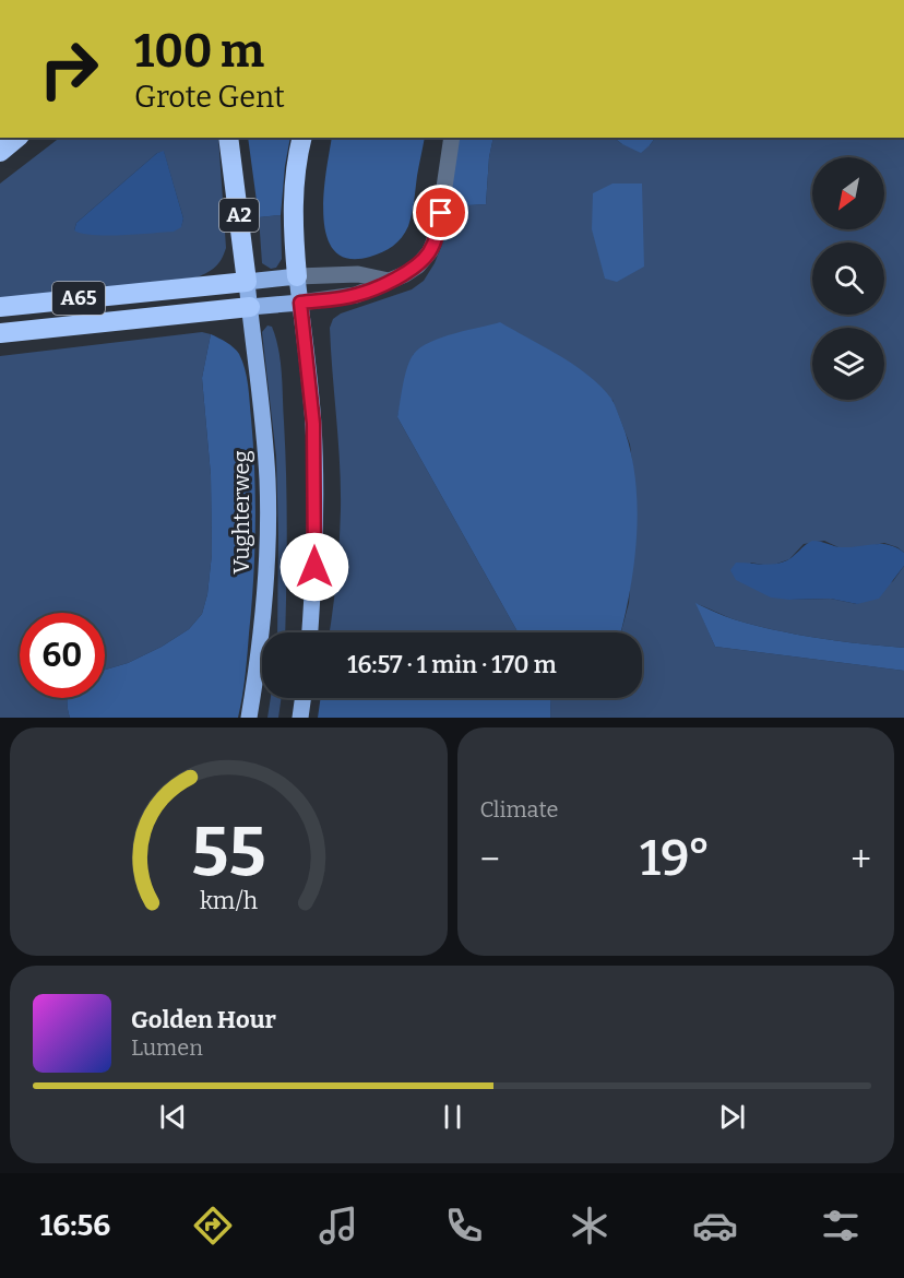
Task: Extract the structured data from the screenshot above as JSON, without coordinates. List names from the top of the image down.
{
  "streets": {
    "highway": ["A2", "A65"],
    "main road": ["Vughterweg"]
  },
  "crossings": [
    ["A2", "A65"],
    ["A2", "Vughterweg"],
    ["A65", "Vughterweg"]
  ],
  "north": "bottom left",
  "page": {
    "turn": ["100 m", "Grote Gent"],
    "limit": "60",
    "trip": "16:57 · 1 min · 170 m",
    "tile": "Climate",
    "heat": ["−", "19°", "+"],
    "song": ["Golden Hour", "Lumen"],
    "tabs": "16:56",
    "gauge": ["55", "km/h"]
  }
}
